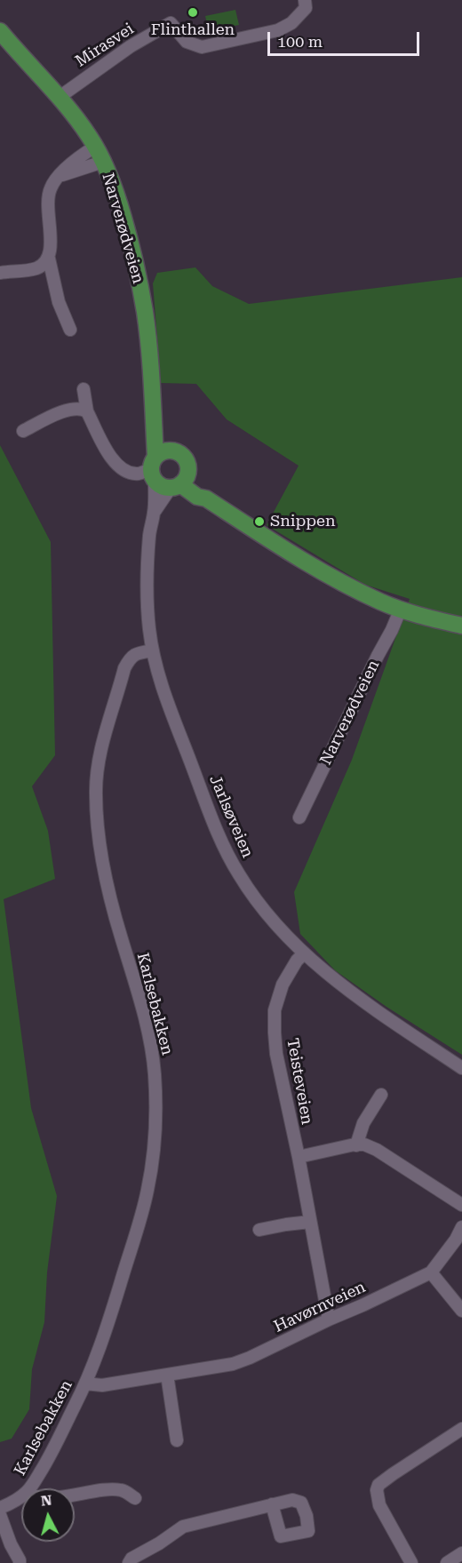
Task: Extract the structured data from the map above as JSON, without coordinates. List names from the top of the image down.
{
  "streets": {
    "main road": ["Narverødveien"],
    "street": [
      "Mirasvei",
      "Jarlsøveien",
      "Karlsebakken",
      "Teisteveien",
      "Havørnveien"
    ]
  },
  "crossings": [
    ["Mirasvei", "Narverødveien"],
    ["Narverødveien", "Jarlsøveien"],
    ["Jarlsøveien", "Karlsebakken"],
    ["Jarlsøveien", "Teisteveien"],
    ["Karlsebakken", "Havørnveien"],
    ["Teisteveien", "Havørnveien"]
  ],
  "places": ["Flinthallen", "Snippen"],
  "scale_bar": "100 m",
  "north": "top"
}
